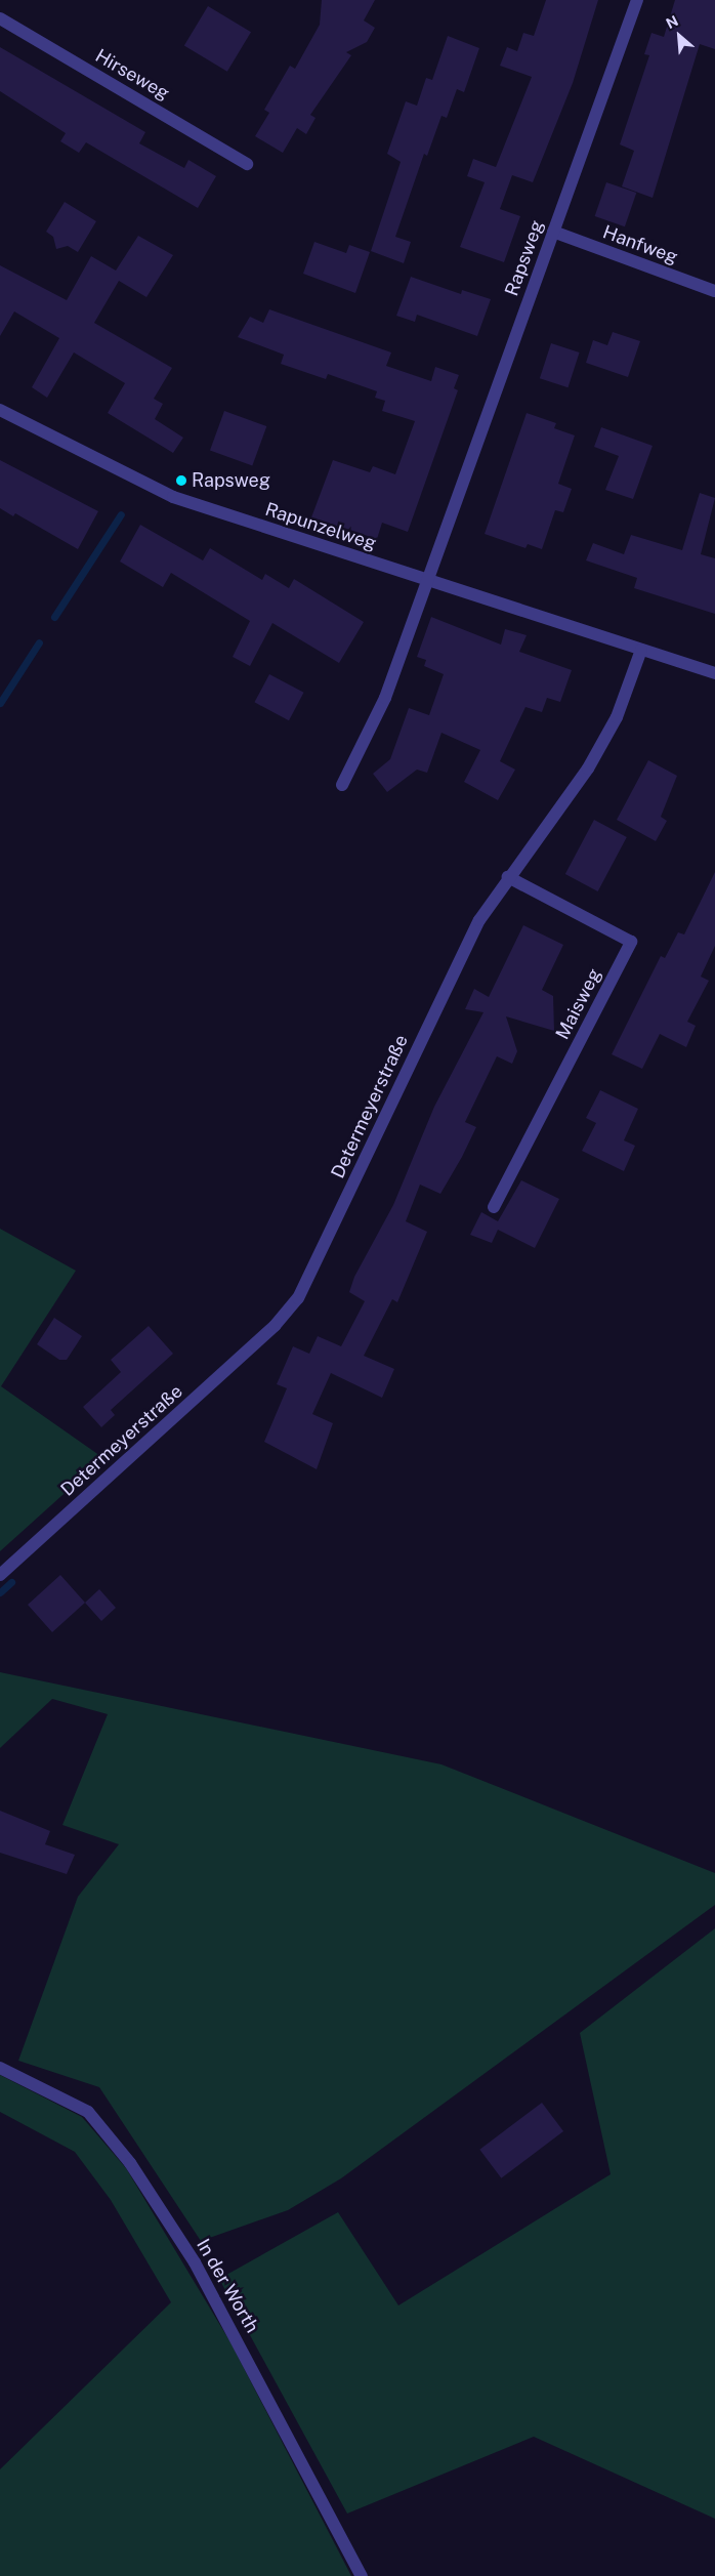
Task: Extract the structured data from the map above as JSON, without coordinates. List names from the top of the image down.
{
  "streets": {
    "street": [
      "Hirseweg",
      "Hanfweg",
      "Rapsweg",
      "Rapunzelweg",
      "Maisweg",
      "Determeyerstraße",
      "In der Worth"
    ]
  },
  "crossings": [
    ["Hanfweg", "Rapsweg"],
    ["Rapsweg", "Rapunzelweg"],
    ["Rapunzelweg", "Determeyerstraße"],
    ["Maisweg", "Determeyerstraße"]
  ],
  "places": ["Rapsweg"],
  "north": "top left"
}
